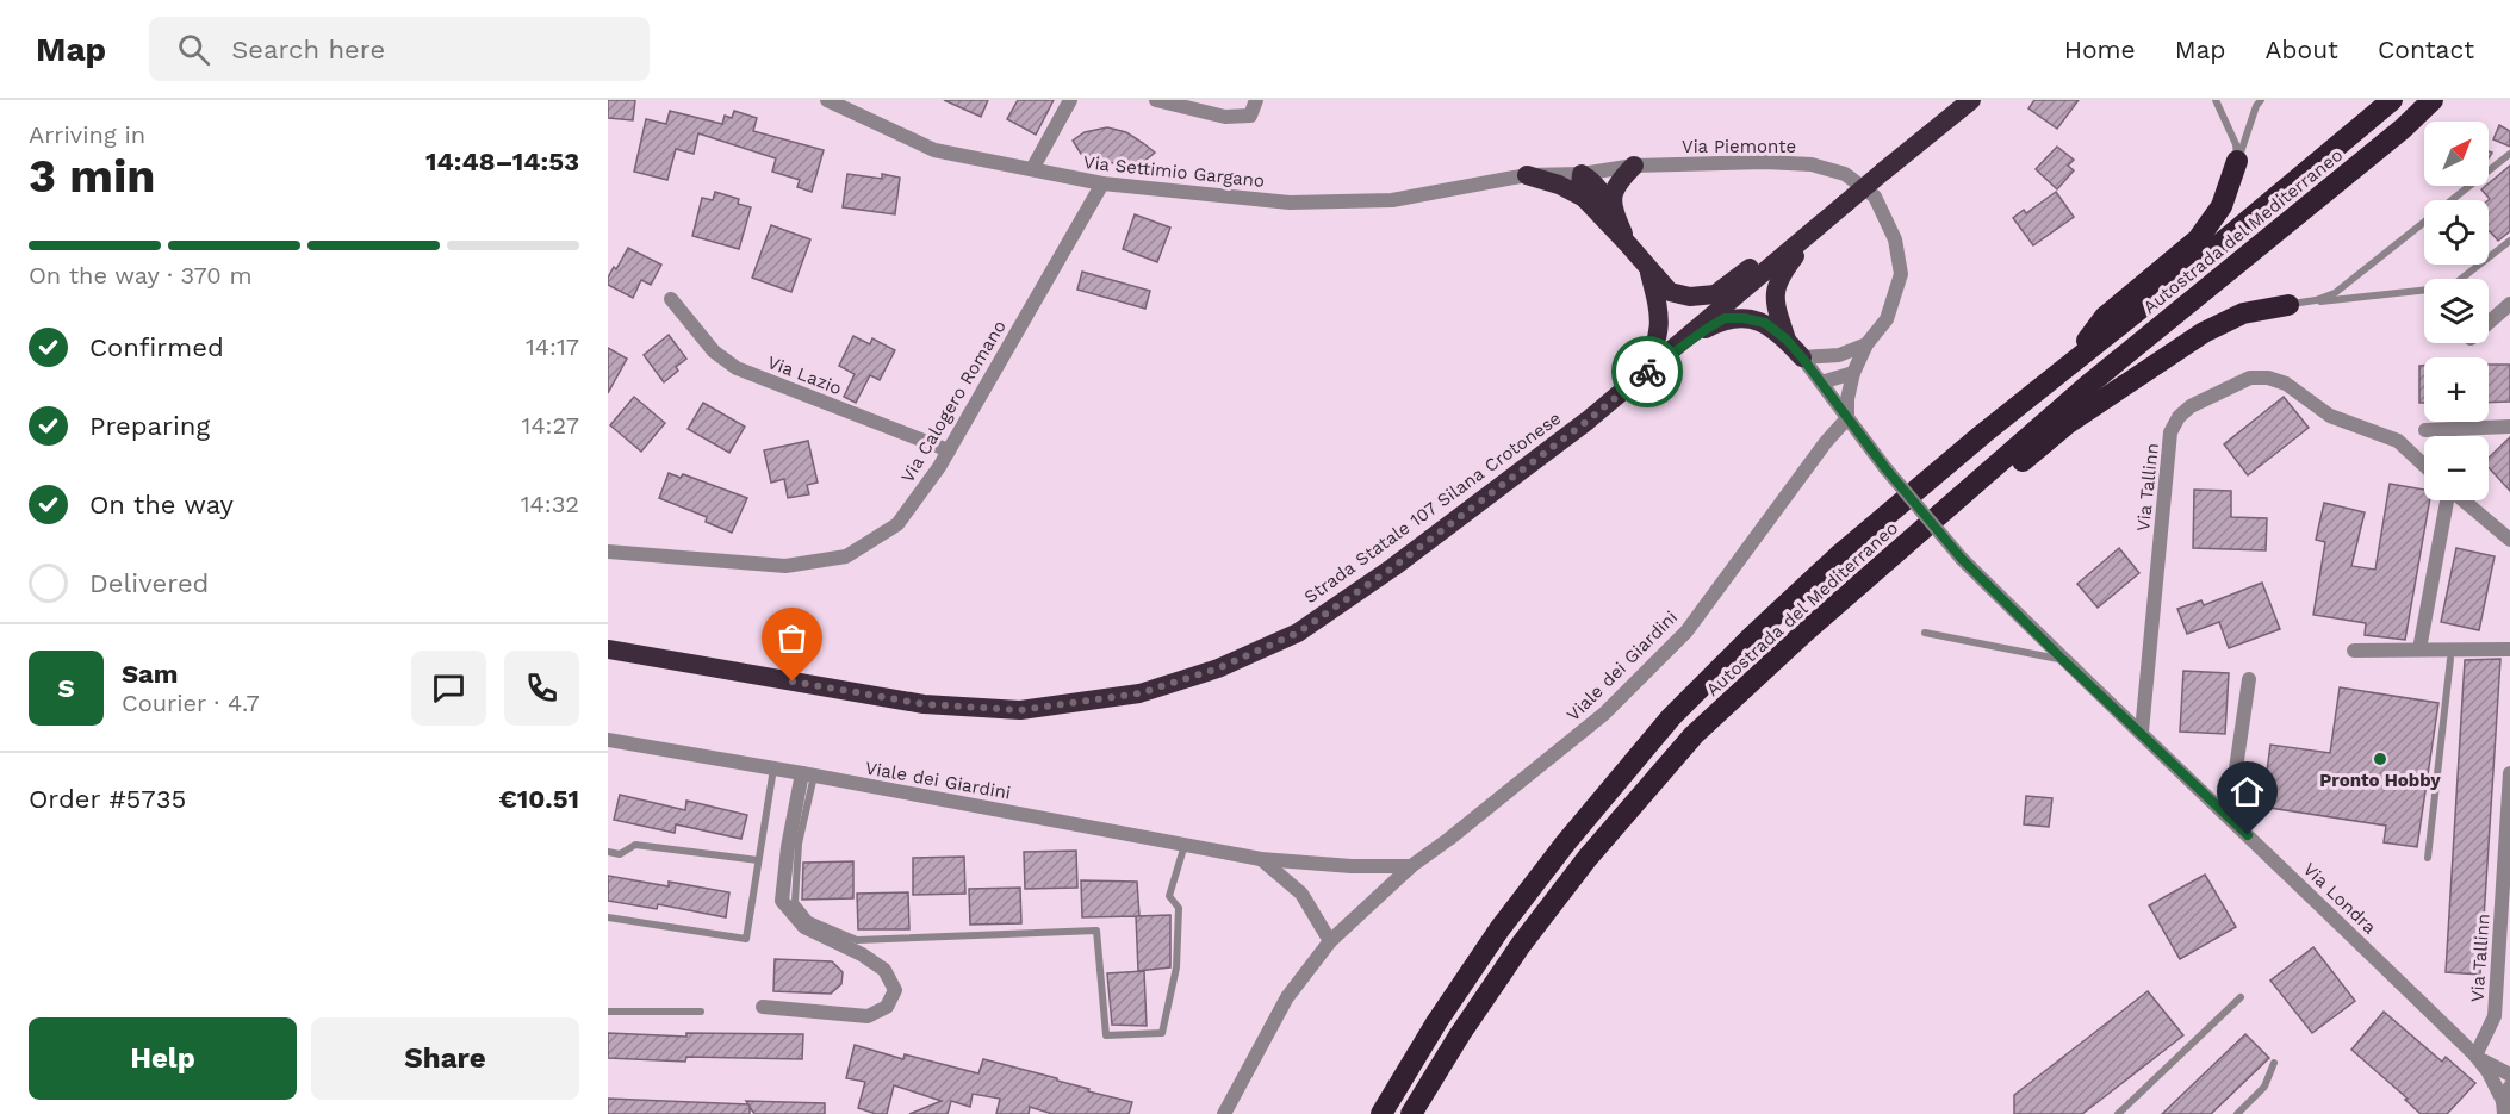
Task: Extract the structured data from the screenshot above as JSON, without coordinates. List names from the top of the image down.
{
  "streets": {
    "highway": ["Autostrada del Mediterraneo", "Strada Statale 107 Silana Crotonese"],
    "street": [
      "Via Piemonte",
      "Via Settimio Gargano",
      "Via Lazio",
      "Via Calogero Romano",
      "Via Tallinn",
      "Viale dei Giardini",
      "Via Londra"
    ]
  },
  "crossings": [
    ["Via Piemonte", "Via Settimio Gargano"],
    ["Via Piemonte", "Viale dei Giardini"],
    ["Via Piemonte", "Via Londra"],
    ["Via Settimio Gargano", "Via Calogero Romano"],
    ["Via Lazio", "Via Calogero Romano"],
    ["Via Tallinn", "Via Londra"],
    ["Viale dei Giardini", "Via Londra"]
  ],
  "places": ["Pronto Hobby"],
  "north": "top right",
  "page": {
    "header": "Map",
    "search": "Search here",
    "nav": [
      "Home",
      "Map",
      "About",
      "Contact"
    ],
    "heading": ["3 min", "Arriving in", "14:48–14:53"],
    "panel": [
      "Sam",
      "Courier · 4.7",
      "Order #5735",
      "€10.51"
    ],
    "map_buttons": ["+", "−"],
    "bar": "On the way · 370 m",
    "list": [
      ["Confirmed", "14:17"],
      ["Preparing", "14:27"],
      ["On the way", "14:32"],
      "Delivered"
    ],
    "round": "S",
    "buttons": ["Help", "Share"]
  }
}
